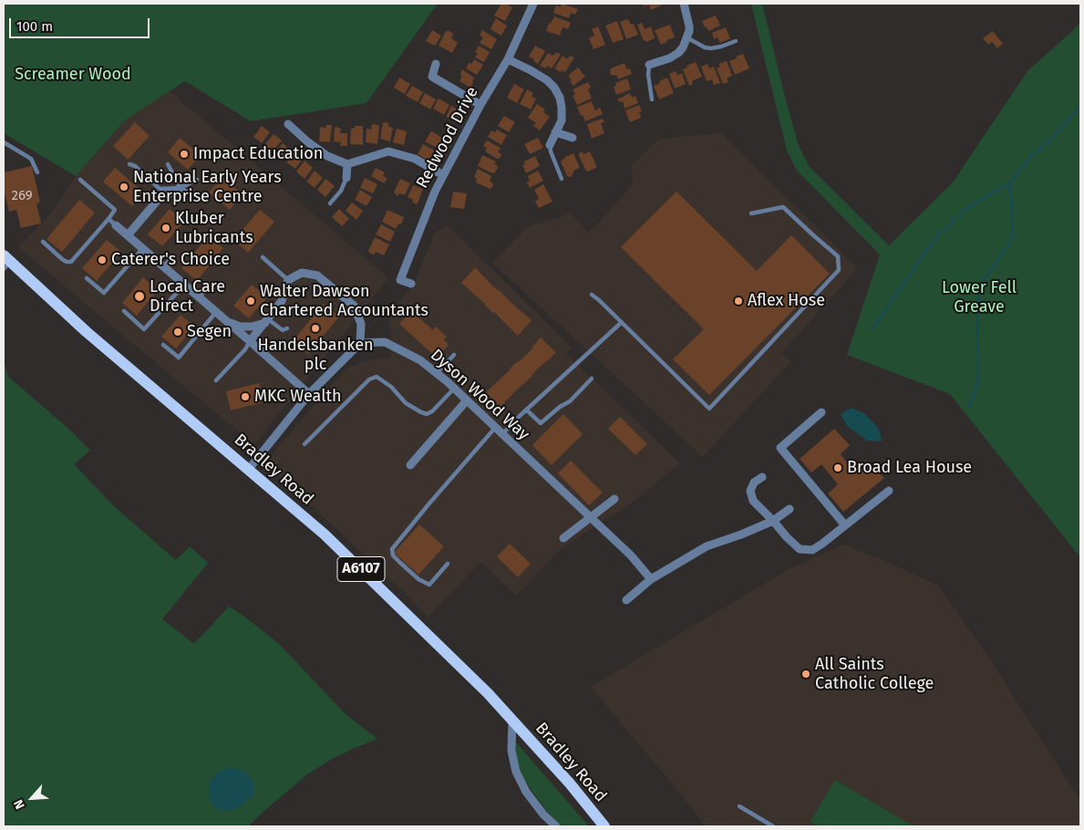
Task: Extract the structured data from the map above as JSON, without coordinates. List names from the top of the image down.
{
  "streets": {
    "main road": ["Bradley Road", "A6107"],
    "street": ["Redwood Drive", "Dyson Wood Way"]
  },
  "parks": ["Screamer Wood", "Lower Fell Greave"],
  "places": [
    "Impact Education",
    "National Early Years Enterprise Centre",
    "Kluber Lubricants",
    "Caterer's Choice",
    "Local Care Direct",
    "Walter Dawson Chartered Accountants",
    "Aflex Hose",
    "Handelsbanken plc",
    "Segen",
    "MKC Wealth",
    "Broad Lea House",
    "All Saints Catholic College"
  ],
  "house_numbers": ["269"],
  "scale_bar": "100 m",
  "north": "bottom left"
}
